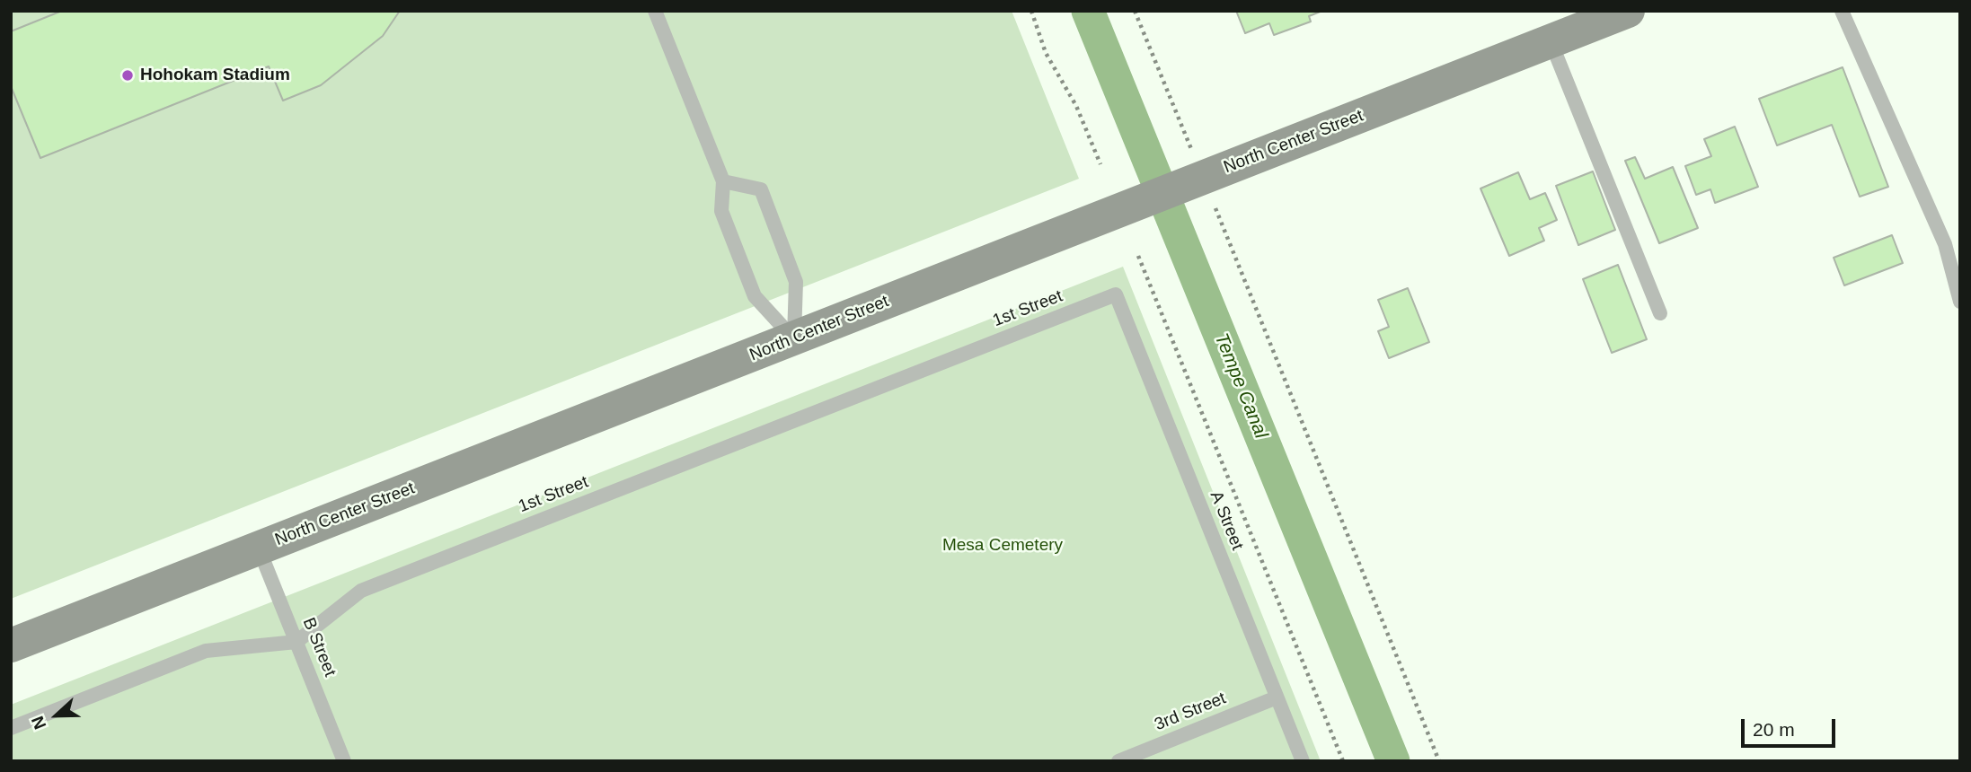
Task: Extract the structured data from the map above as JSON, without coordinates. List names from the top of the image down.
{
  "streets": {
    "street": ["North Center Street"],
    "lane": [
      "1st Street",
      "A Street",
      "B Street",
      "3rd Street"
    ]
  },
  "crossings": [
    ["North Center Street", "B Street"],
    ["1st Street", "A Street"],
    ["1st Street", "B Street"],
    ["A Street", "3rd Street"]
  ],
  "water": ["Tempe Canal"],
  "parks": ["Mesa Cemetery"],
  "places": ["Hohokam Stadium"],
  "scale_bar": "20 m",
  "north": "left"
}
